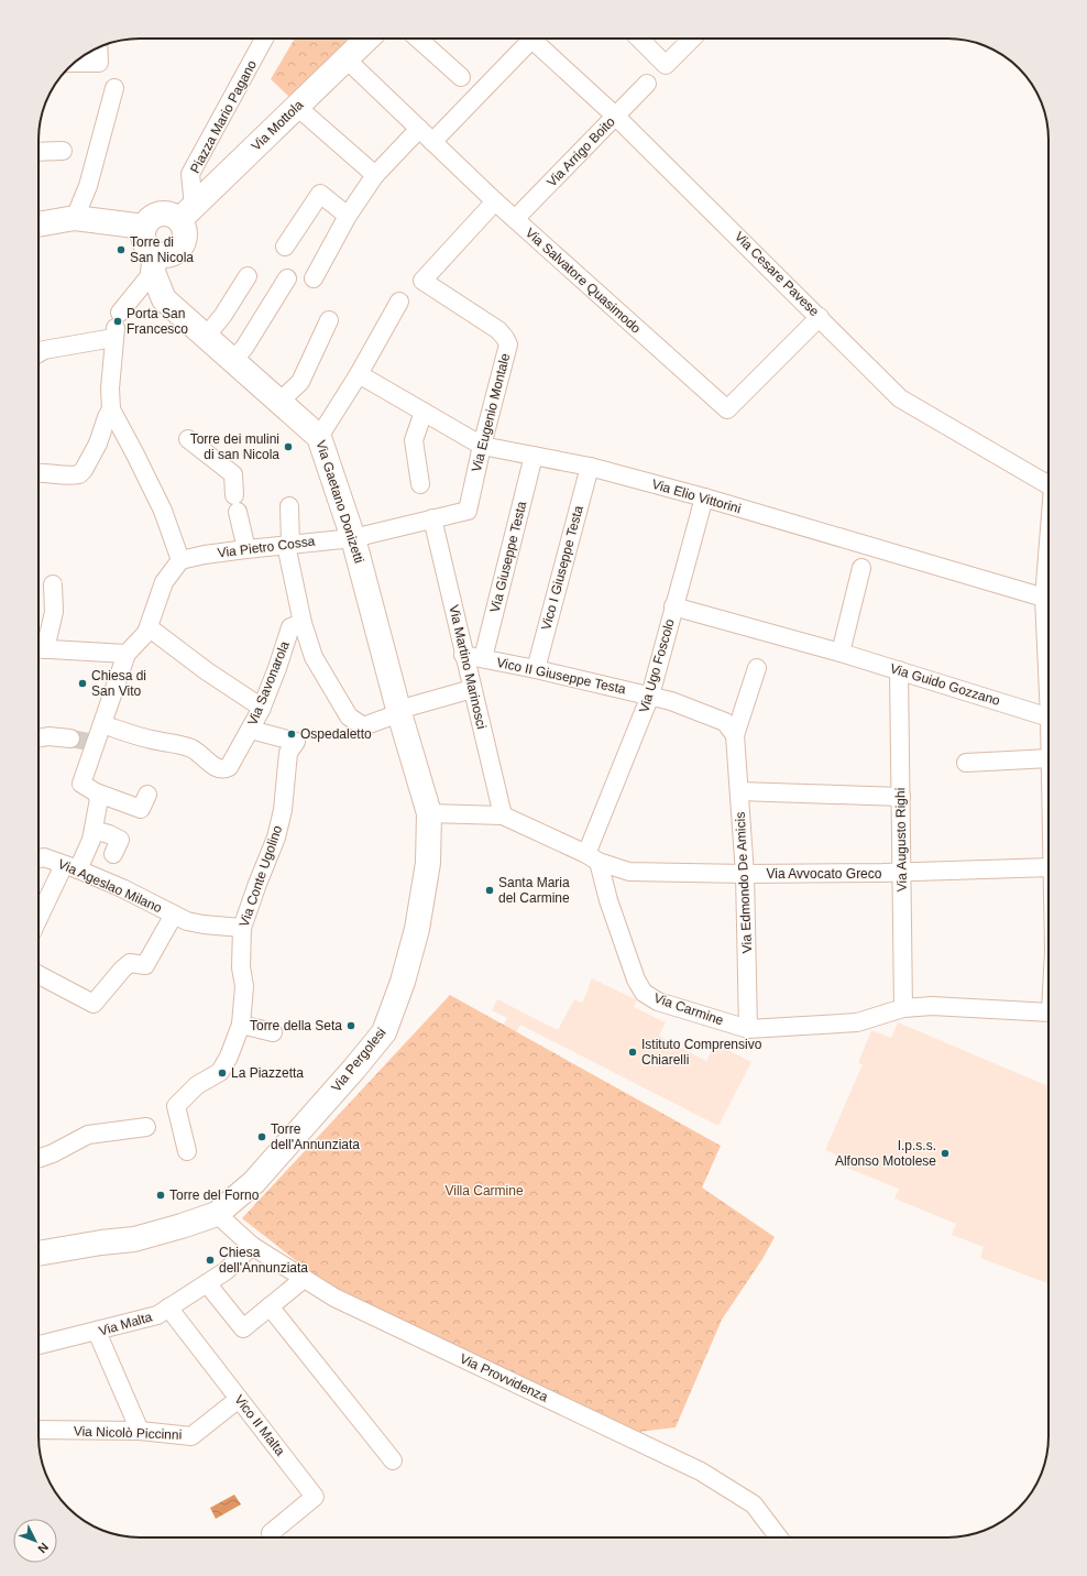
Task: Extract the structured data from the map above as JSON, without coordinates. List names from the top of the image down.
{
  "streets": {
    "street": [
      "Piazza Mario Pagano",
      "Via Mottola",
      "Via Arrigo Boito",
      "Via Cesare Pavese",
      "Via Salvatore Quasimodo",
      "Via Eugenio Montale",
      "Via Elio Vittorini",
      "Via Gaetano Donizetti",
      "Via Pietro Cossa",
      "Via Giuseppe Testa",
      "Vico I Giuseppe Testa",
      "Via Ugo Foscolo",
      "Via Martino Marinosci",
      "Vico II Giuseppe Testa",
      "Via Savonarola",
      "Via Guido Gozzano",
      "Via Augusto Righi",
      "Via Avvocato Greco",
      "Via Conte Ugolino",
      "Via Edmondo De Amicis",
      "Via Ageslao Milano",
      "Via Carmine",
      "Via Pergolesi",
      "Via Malta",
      "Via Provvidenza",
      "Vico II Malta",
      "Via Nicolò Piccinni"
    ]
  },
  "crossings": [
    ["Piazza Mario Pagano", "Via Mottola"],
    ["Via Mottola", "Via Salvatore Quasimodo"],
    ["Via Arrigo Boito", "Via Cesare Pavese"],
    ["Via Arrigo Boito", "Via Salvatore Quasimodo"],
    ["Via Cesare Pavese", "Via Salvatore Quasimodo"],
    ["Via Salvatore Quasimodo", "Via Eugenio Montale"],
    ["Via Eugenio Montale", "Via Elio Vittorini"],
    ["Via Eugenio Montale", "Via Pietro Cossa"],
    ["Via Elio Vittorini", "Via Giuseppe Testa"],
    ["Via Elio Vittorini", "Vico I Giuseppe Testa"],
    ["Via Elio Vittorini", "Via Ugo Foscolo"],
    ["Via Gaetano Donizetti", "Via Pietro Cossa"],
    ["Via Gaetano Donizetti", "Via Pergolesi"],
    ["Via Pietro Cossa", "Via Martino Marinosci"],
    ["Via Giuseppe Testa", "Vico II Giuseppe Testa"],
    ["Vico I Giuseppe Testa", "Vico II Giuseppe Testa"],
    ["Via Ugo Foscolo", "Vico II Giuseppe Testa"],
    ["Via Ugo Foscolo", "Via Guido Gozzano"],
    ["Via Ugo Foscolo", "Via Avvocato Greco"],
    ["Via Ugo Foscolo", "Via Carmine"],
    ["Via Martino Marinosci", "Vico II Giuseppe Testa"],
    ["Vico II Giuseppe Testa", "Via Edmondo De Amicis"],
    ["Via Savonarola", "Via Conte Ugolino"],
    ["Via Guido Gozzano", "Via Augusto Righi"],
    ["Via Augusto Righi", "Via Avvocato Greco"],
    ["Via Augusto Righi", "Via Carmine"],
    ["Via Avvocato Greco", "Via Edmondo De Amicis"],
    ["Via Avvocato Greco", "Via Carmine"],
    ["Via Conte Ugolino", "Via Ageslao Milano"],
    ["Via Edmondo De Amicis", "Via Carmine"],
    ["Via Pergolesi", "Via Provvidenza"],
    ["Via Malta", "Via Provvidenza"],
    ["Via Malta", "Vico II Malta"],
    ["Vico II Malta", "Via Nicolò Piccinni"]
  ],
  "parks": ["Villa Carmine"],
  "places": [
    "Torre di San Nicola",
    "Porta San Francesco",
    "Torre dei mulini di san Nicola",
    "Chiesa di San Vito",
    "Ospedaletto",
    "Santa Maria del Carmine",
    "Torre della Seta",
    "Istituto Comprensivo Chiarelli",
    "La Piazzetta",
    "Torre dell'Annunziata",
    "I.p.s.s. Alfonso Motolese",
    "Torre del Forno",
    "Chiesa dell'Annunziata"
  ],
  "north": "bottom right"
}
